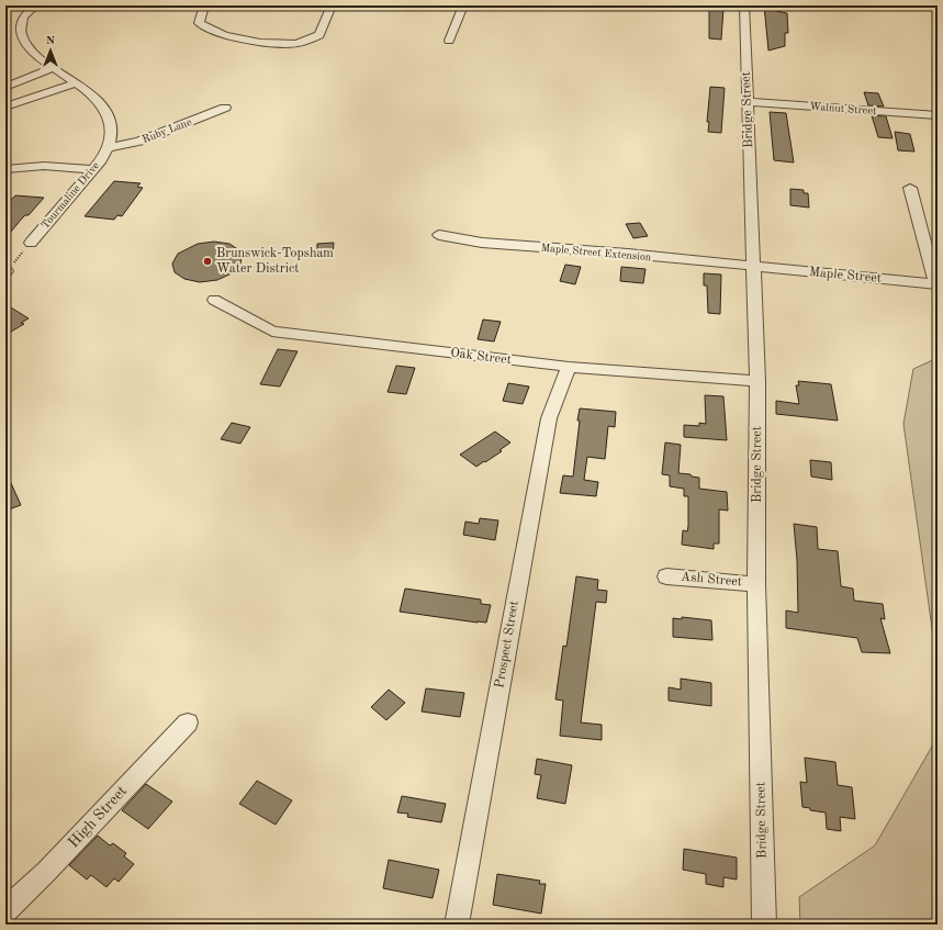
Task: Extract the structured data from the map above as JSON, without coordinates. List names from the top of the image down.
{
  "streets": {
    "street": [
      "Walnut Street",
      "Bridge Street",
      "Ruby Lane",
      "Tourmaline Drive",
      "Maple Street Extension",
      "Maple Street",
      "Oak Street",
      "Ash Street",
      "Prospect Street",
      "High Street"
    ]
  },
  "crossings": [
    ["Walnut Street", "Bridge Street"],
    ["Bridge Street", "Maple Street Extension"],
    ["Bridge Street", "Maple Street"],
    ["Bridge Street", "Oak Street"],
    ["Bridge Street", "Ash Street"],
    ["Ruby Lane", "Tourmaline Drive"],
    ["Maple Street Extension", "Maple Street"],
    ["Oak Street", "Prospect Street"]
  ],
  "places": ["Brunswick-Topsham Water District"],
  "north": "top"
}
